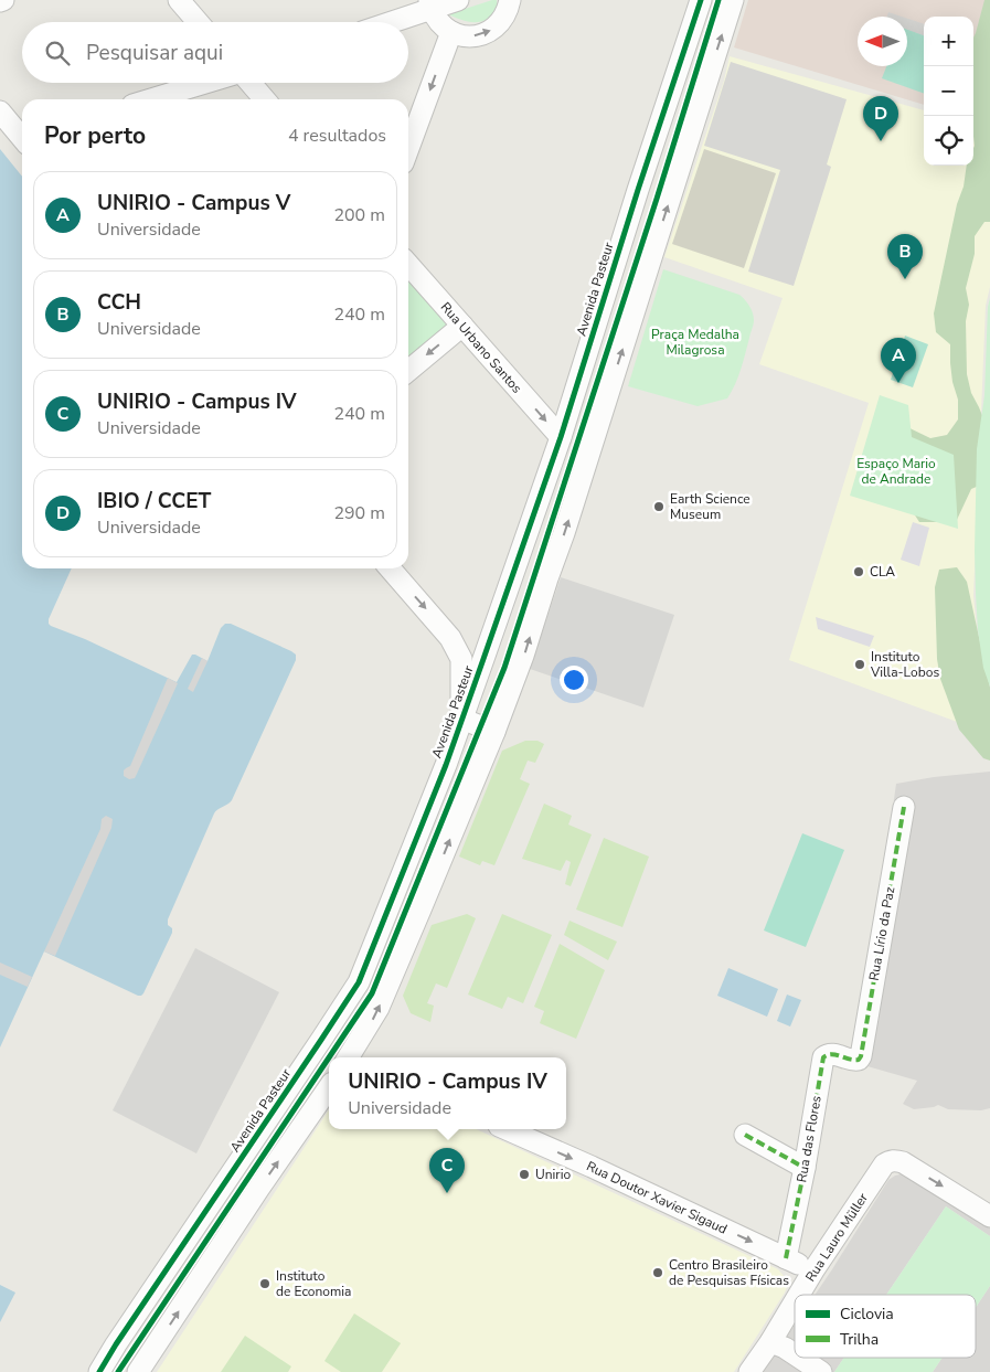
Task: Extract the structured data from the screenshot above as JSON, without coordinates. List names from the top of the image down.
{
  "streets": {
    "street": [
      "Avenida Pasteur",
      "Rua Urbano Santos",
      "Rua Lírio da Paz",
      "Rua das Flores",
      "Rua Doutor Xavier Sigaud",
      "Rua Lauro Müller"
    ]
  },
  "crossings": [
    ["Avenida Pasteur", "Rua Urbano Santos"],
    ["Rua Lírio da Paz", "Rua das Flores"],
    ["Rua das Flores", "Rua Doutor Xavier Sigaud"],
    ["Rua Doutor Xavier Sigaud", "Rua Lauro Müller"]
  ],
  "one_way": ["Rua Urbano Santos", "Rua Doutor Xavier Sigaud"],
  "parks": ["Praça Medalha Milagrosa", "Espaço Mario de Andrade"],
  "places": [
    "Earth Science Museum",
    "CLA",
    "Instituto Villa-Lobos",
    "Unirio",
    "Centro Brasileiro de Pesquisas Físicas",
    "Instituto de Economia"
  ],
  "legend": ["Ciclovia", "Trilha"],
  "north": "left",
  "page": {
    "map_buttons": ["+", "−"],
    "search": "Pesquisar aqui",
    "pins": [
      "D",
      "B",
      "A",
      "C"
    ],
    "heading": ["Por perto", "4 resultados"],
    "list": [
      {
        "mark": "A",
        "name": "UNIRIO - Campus V",
        "note": "Universidade",
        "value": "200 m"
      },
      {
        "mark": "B",
        "name": "CCH",
        "note": "Universidade",
        "value": "240 m"
      },
      {
        "mark": "C",
        "name": "UNIRIO - Campus IV",
        "note": "Universidade",
        "value": "240 m"
      },
      {
        "mark": "D",
        "name": "IBIO / CCET",
        "note": "Universidade",
        "value": "290 m"
      }
    ],
    "popup": ["UNIRIO - Campus IV", "Universidade"]
  }
}
